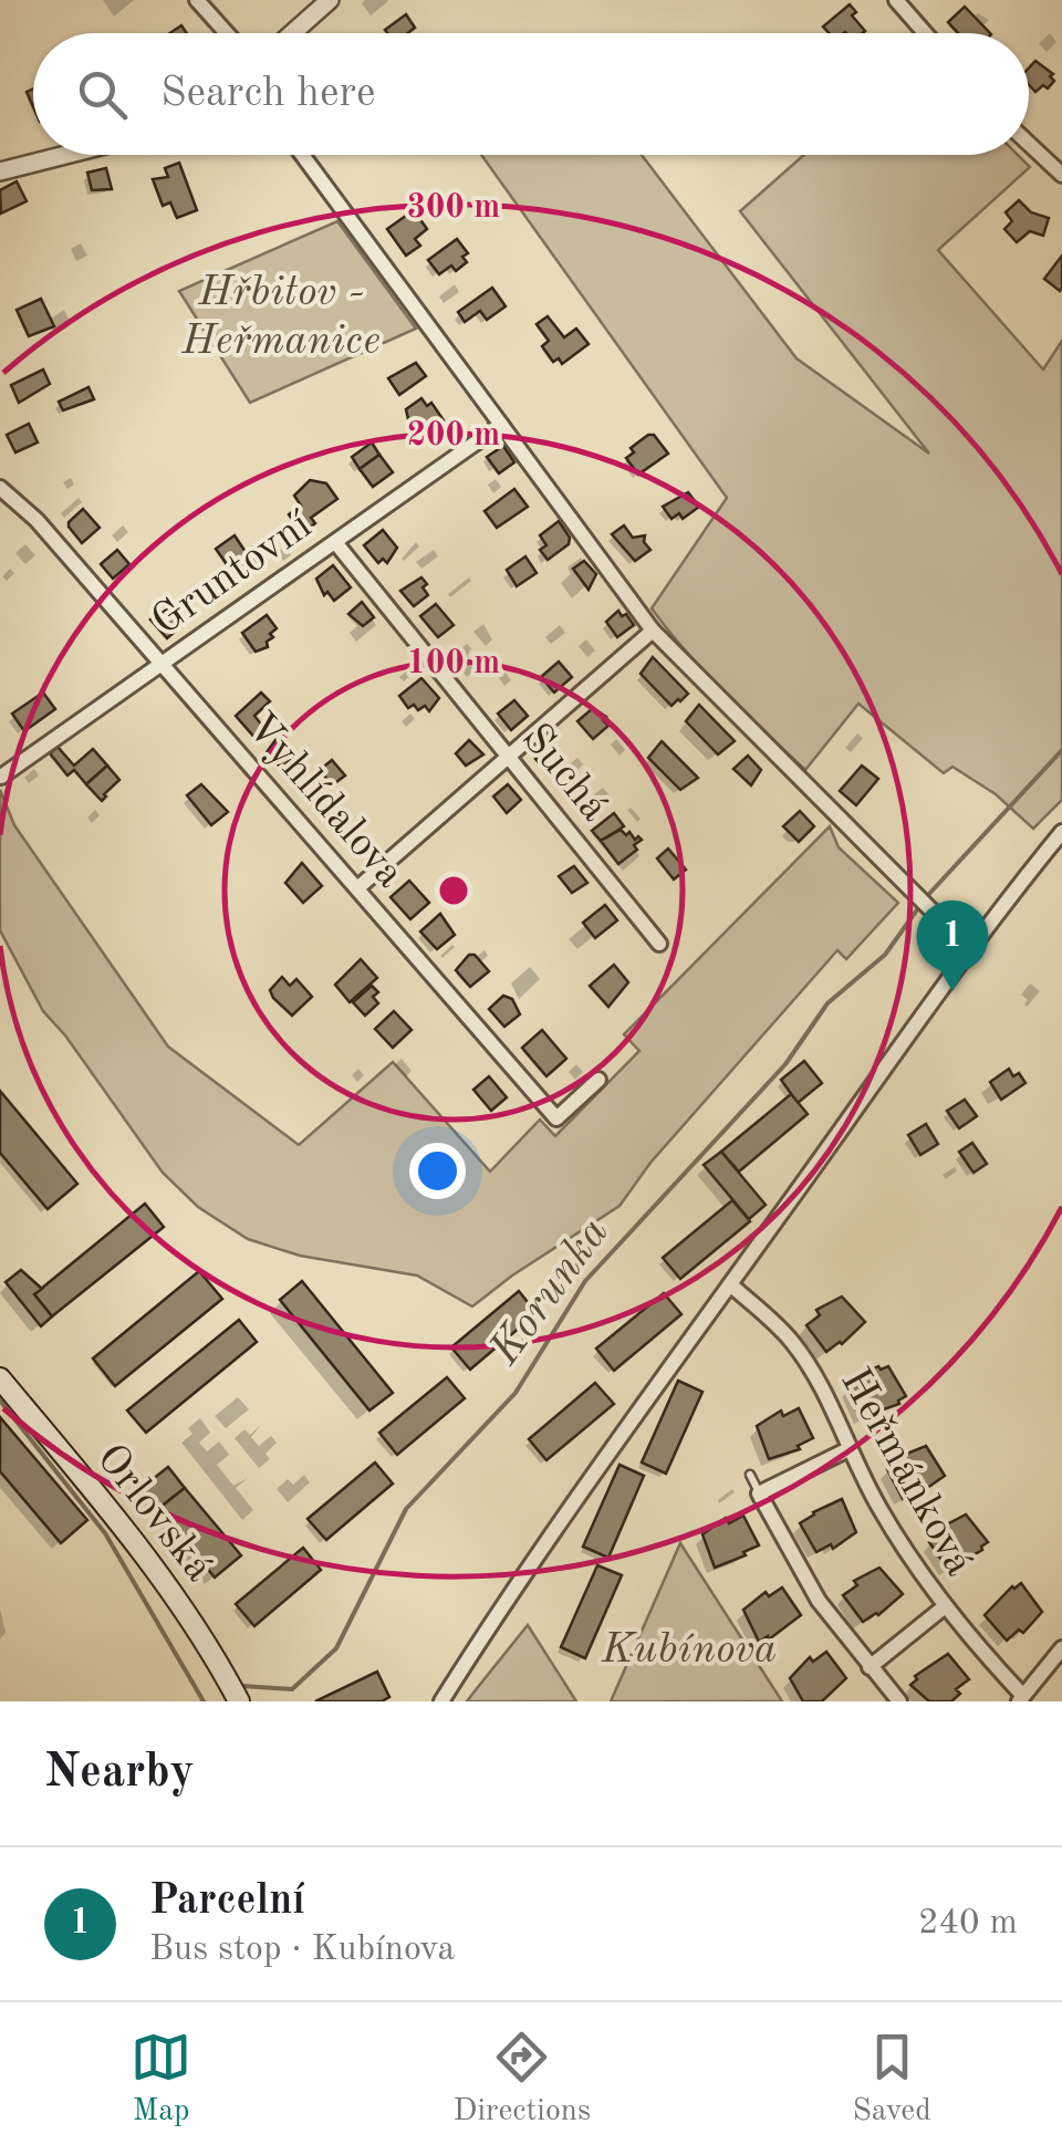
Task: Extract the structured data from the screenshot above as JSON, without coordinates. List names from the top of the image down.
{
  "streets": {
    "main road": ["Orlovská"],
    "street": [
      "Gruntovní",
      "Suchá",
      "Vyhlídalova",
      "Heřmánková"
    ]
  },
  "crossings": [
    ["Gruntovní", "Suchá"],
    ["Gruntovní", "Vyhlídalova"]
  ],
  "water": ["Korunka"],
  "parks": ["Hřbitov - Heřmanice", "Kubínova"],
  "page": {
    "search": "Search here",
    "pins": "1",
    "heading": "Nearby",
    "list": [
      {
        "mark": "1",
        "name": "Parcelní",
        "note": "Bus stop · Kubínova",
        "value": "240 m"
      }
    ],
    "nav": ["Map", "Directions", "Saved"]
  },
  "rings": ["300 m", "200 m", "100 m"]
}
